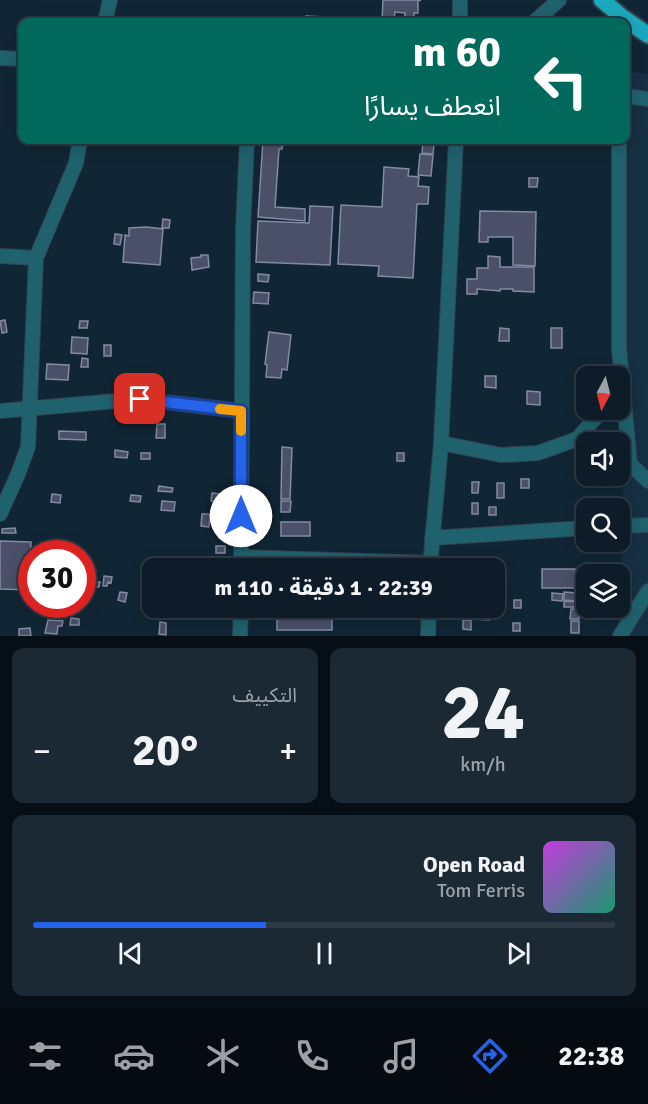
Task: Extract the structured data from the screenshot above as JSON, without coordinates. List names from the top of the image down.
{
  "north": "bottom",
  "page": {
    "turn": ["60 m", "انعطف يسارًا"],
    "limit": "30",
    "trip": "22:39 · 1 دقيقة · 110 m",
    "tile": [
      ["24", "km/h"],
      "التكييف"
    ],
    "heat": ["−", "20°", "+"],
    "song": ["Open Road", "Tom Ferris"],
    "tabs": "22:38"
  }
}
